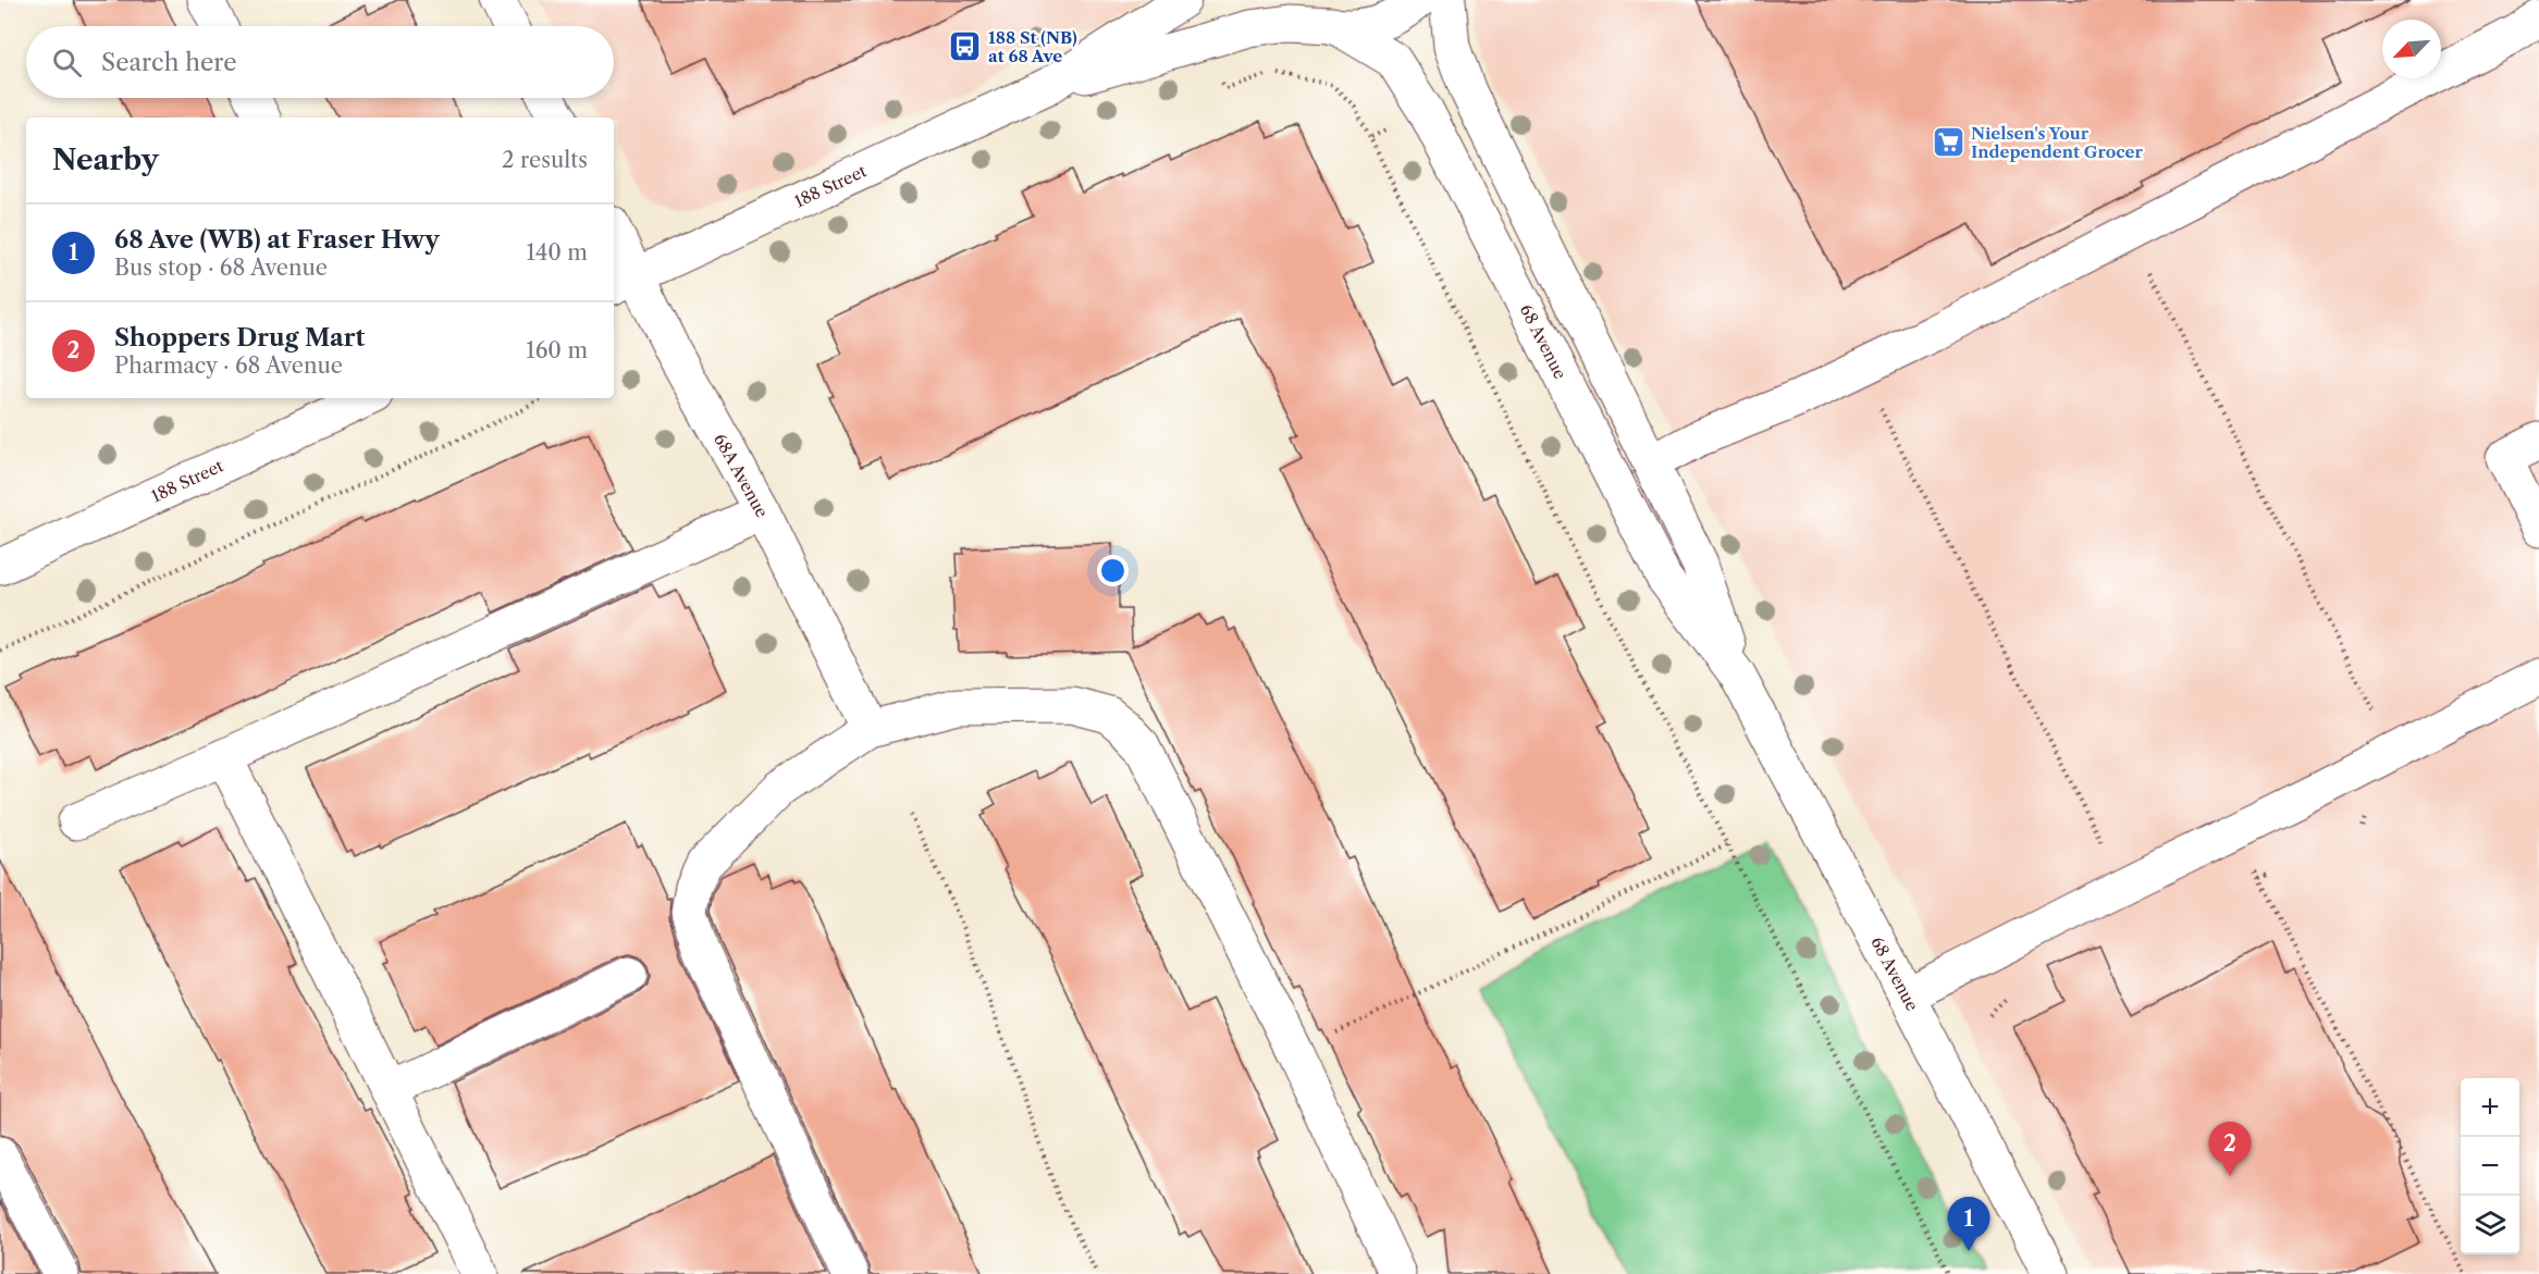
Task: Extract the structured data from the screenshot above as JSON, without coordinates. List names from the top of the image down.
{
  "streets": {
    "street": ["188 Street", "68 Avenue", "68A Avenue"]
  },
  "crossings": [
    ["188 Street", "68 Avenue"],
    ["188 Street", "68A Avenue"]
  ],
  "places": {
    "bus stop": ["188 St (NB) at 68 Ave"],
    "supermarket": ["Nielsen's Your Independent Grocer"]
  },
  "north": "bottom left",
  "page": {
    "search": "Search here",
    "heading": ["Nearby", "2 results"],
    "list": [
      {
        "mark": "1",
        "name": "68 Ave (WB) at Fraser Hwy",
        "note": "Bus stop · 68 Avenue",
        "value": "140 m"
      },
      {
        "mark": "2",
        "name": "Shoppers Drug Mart",
        "note": "Pharmacy · 68 Avenue",
        "value": "160 m"
      }
    ],
    "map_buttons": ["+", "−"],
    "pins": ["2", "1"]
  }
}
